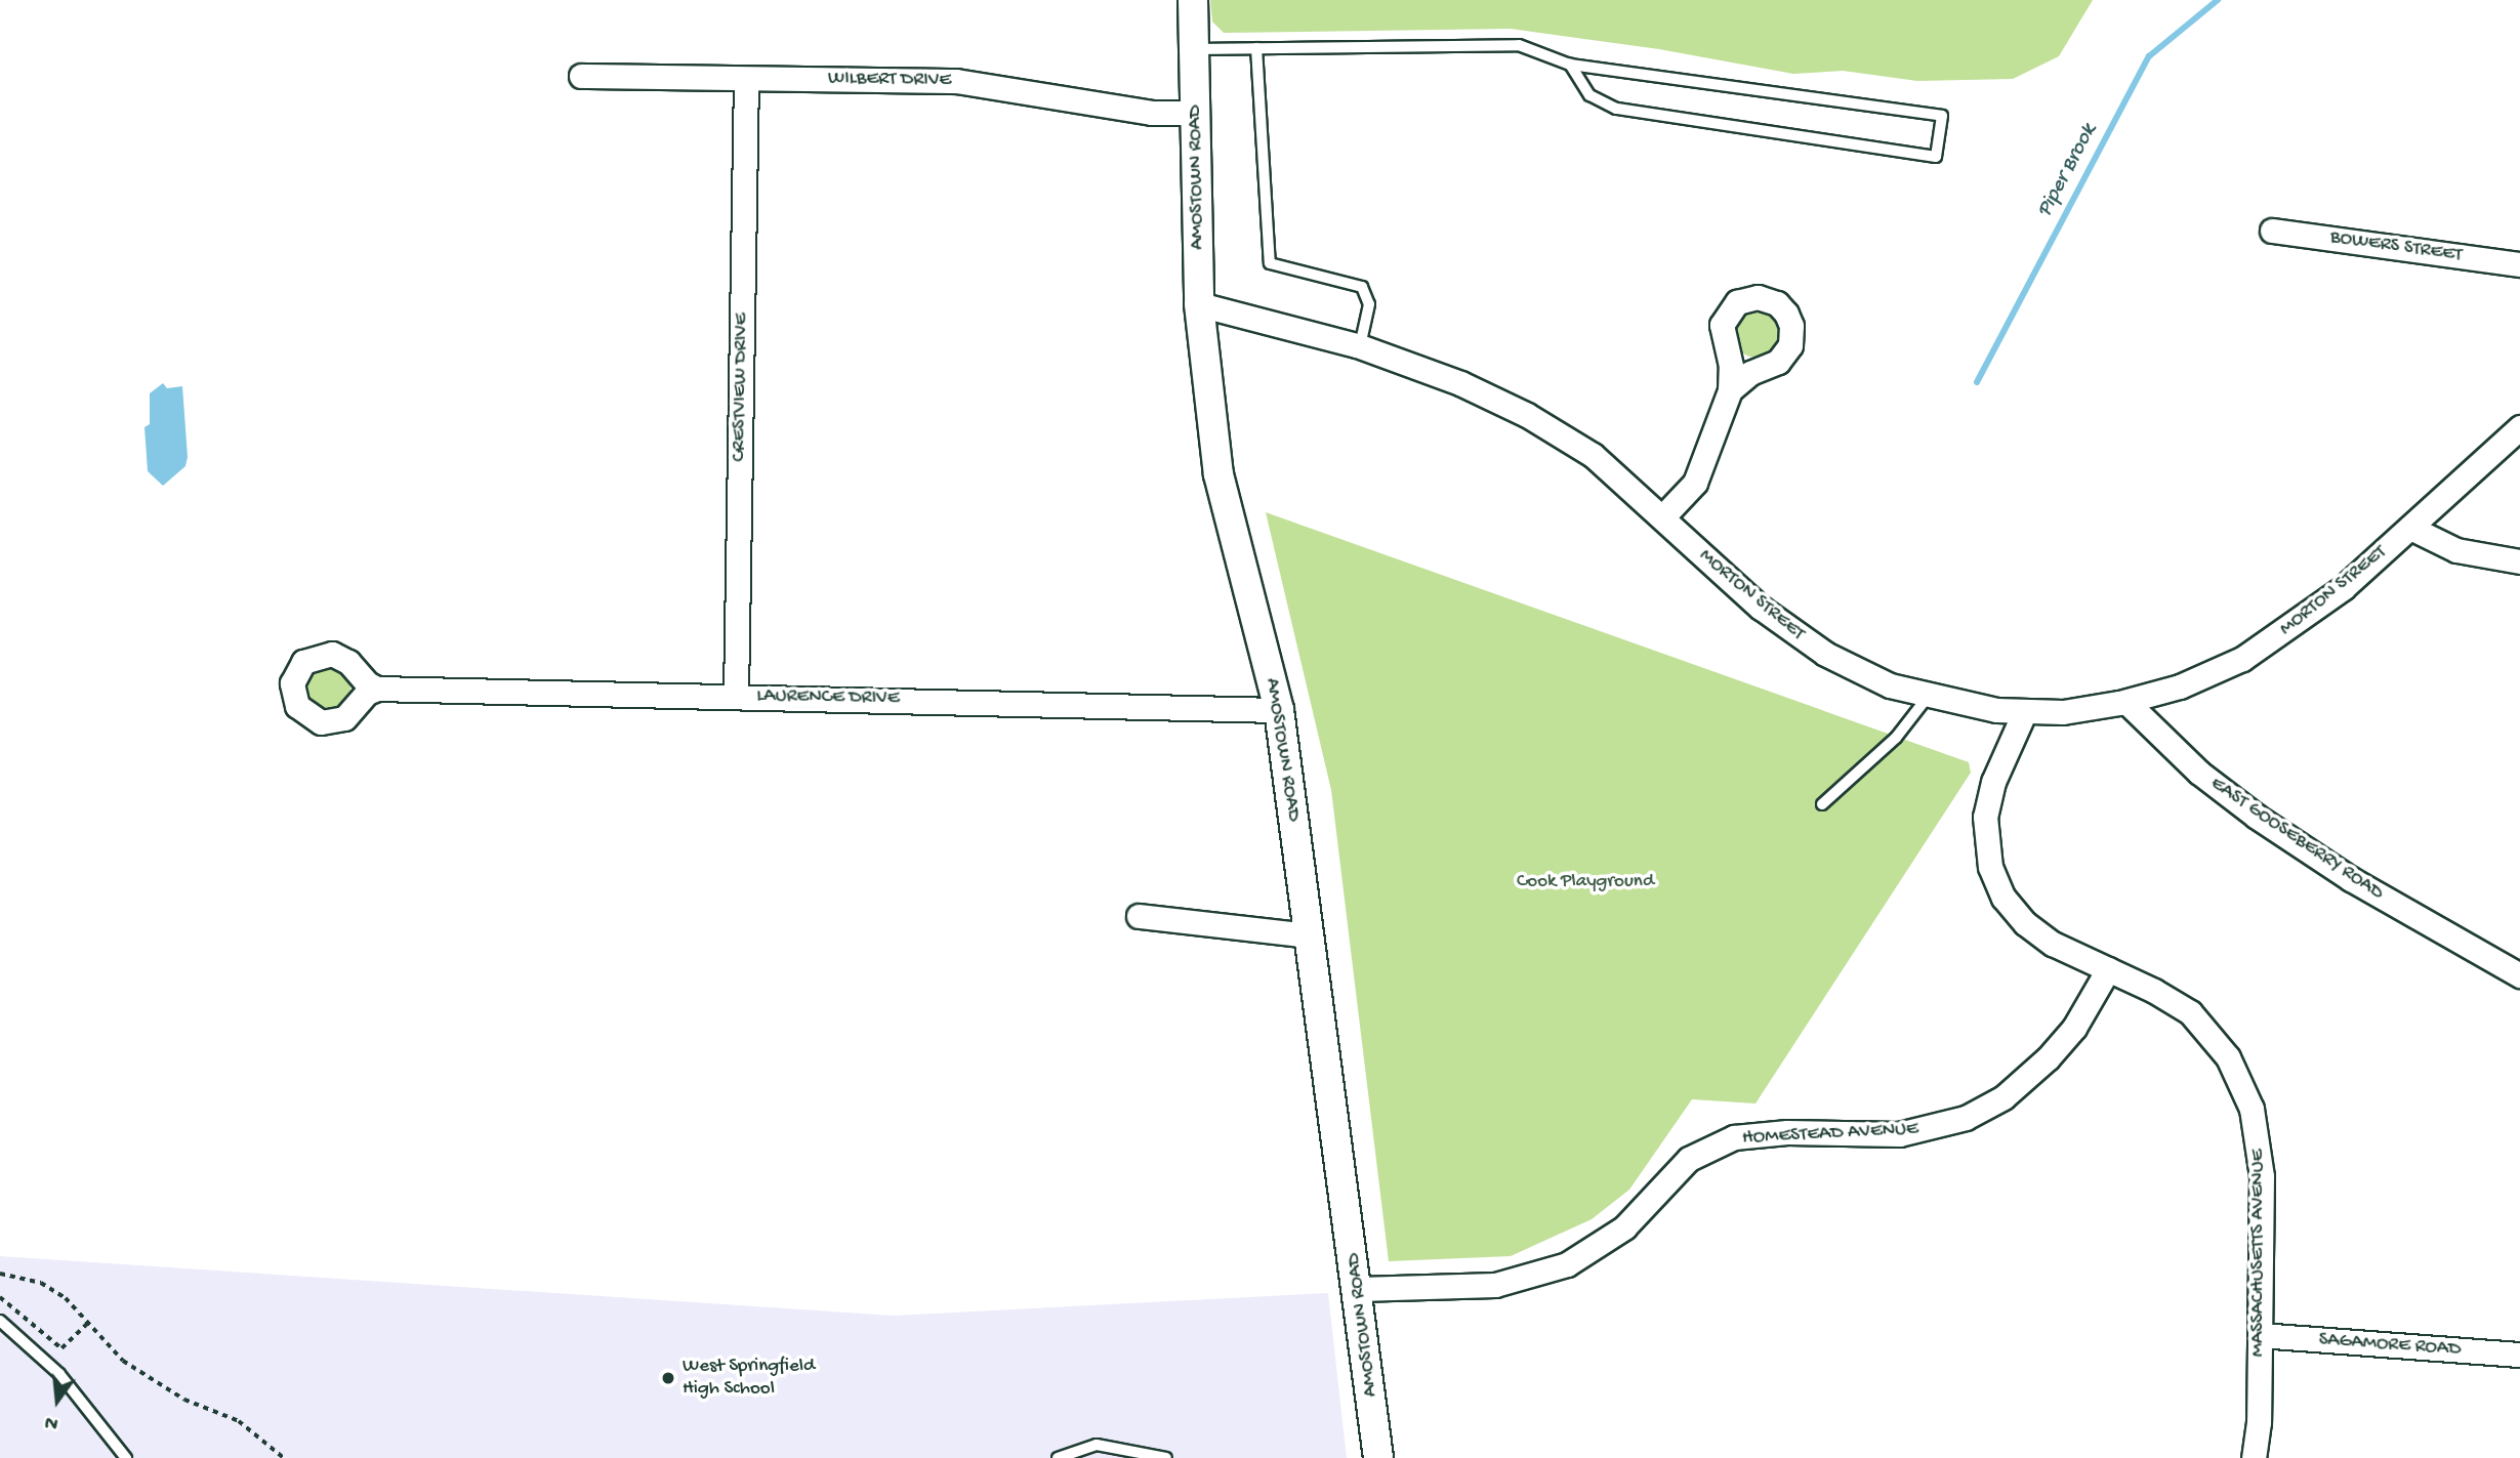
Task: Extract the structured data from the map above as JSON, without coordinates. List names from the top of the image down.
{
  "streets": {
    "street": [
      "WILBERT DRIVE",
      "AMOSTOWN ROAD",
      "BOWERS STREET",
      "CRESTVIEW DRIVE",
      "MORTON STREET",
      "LAURENCE DRIVE",
      "EAST GOOSEBERRY ROAD",
      "HOMESTEAD AVENUE",
      "MASSACHUSETTS AVENUE",
      "SAGAMORE ROAD"
    ]
  },
  "crossings": [
    ["WILBERT DRIVE", "AMOSTOWN ROAD"],
    ["WILBERT DRIVE", "CRESTVIEW DRIVE"],
    ["AMOSTOWN ROAD", "MORTON STREET"],
    ["AMOSTOWN ROAD", "LAURENCE DRIVE"],
    ["AMOSTOWN ROAD", "HOMESTEAD AVENUE"],
    ["CRESTVIEW DRIVE", "LAURENCE DRIVE"],
    ["MORTON STREET", "EAST GOOSEBERRY ROAD"],
    ["MORTON STREET", "MASSACHUSETTS AVENUE"],
    ["HOMESTEAD AVENUE", "MASSACHUSETTS AVENUE"],
    ["MASSACHUSETTS AVENUE", "SAGAMORE ROAD"]
  ],
  "water": ["Piper Brook"],
  "parks": ["Cook Playground"],
  "places": ["West Springfield High School"],
  "north": "bottom"
}
